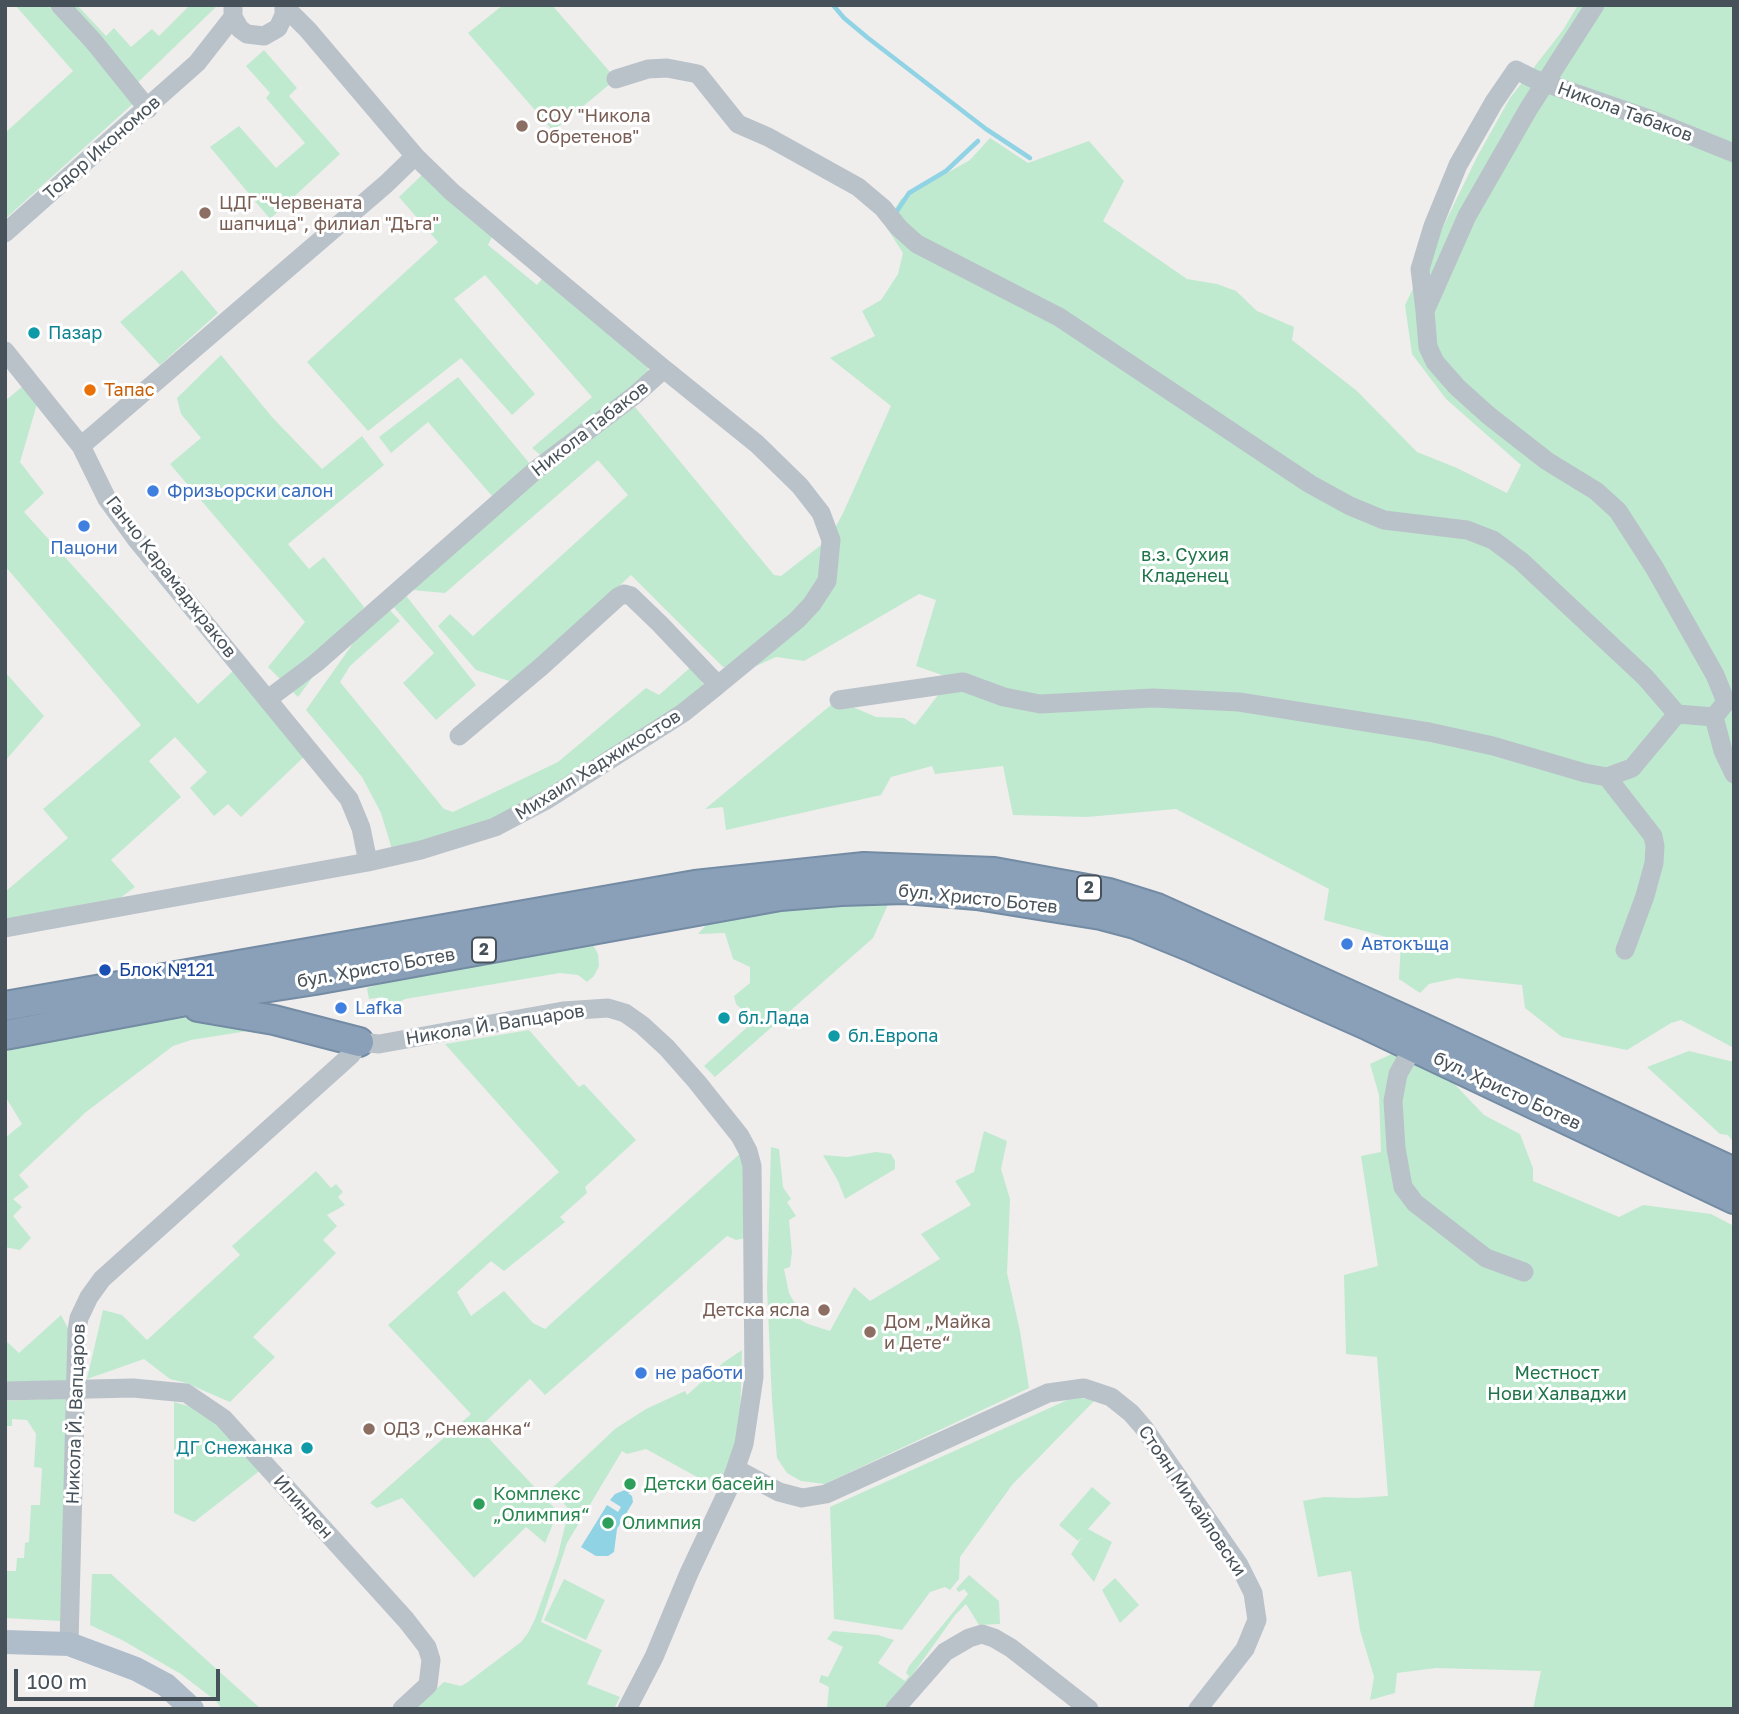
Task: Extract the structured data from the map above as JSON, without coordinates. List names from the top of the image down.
{
  "streets": {
    "highway": ["2", "бул. Христо Ботев"],
    "street": [
      "Никола Табаков",
      "Тодор Икономов",
      "Ганчо Карамаджраков",
      "Михаил Хаджикостов",
      "Никола Й. Вапцаров",
      "Стоян Михайловски",
      "Илинден"
    ]
  },
  "crossings": [
    ["Никола Табаков", "Ганчо Карамаджраков"],
    ["Никола Табаков", "Михаил Хаджикостов"],
    ["Ганчо Карамаджраков", "Михаил Хаджикостов"],
    ["Никола Й. Вапцаров", "Стоян Михайловски"],
    ["Никола Й. Вапцаров", "Илинден"]
  ],
  "parks": ["в.з. Сухия Кладенец", "Местност Нови Халваджи"],
  "places": [
    "СОУ \"Никола Обретенов\"",
    "ЦДГ \"Червената шапчица\", филиал \"Дъга\"",
    "Пазар",
    "Тапас",
    "Фризьорски салон",
    "Пацони",
    "Автокъща",
    "Блок №121",
    "Lafka",
    "бл.Лада",
    "бл.Европа",
    "Детска ясла",
    "Дом „Майка и Дете“",
    "не работи",
    "ОДЗ „Снежанка“",
    "ДГ Снежанка",
    "Детски басейн",
    "Комплекс „Олимпия“",
    "Олимпия"
  ],
  "scale_bar": "100 m"
}
